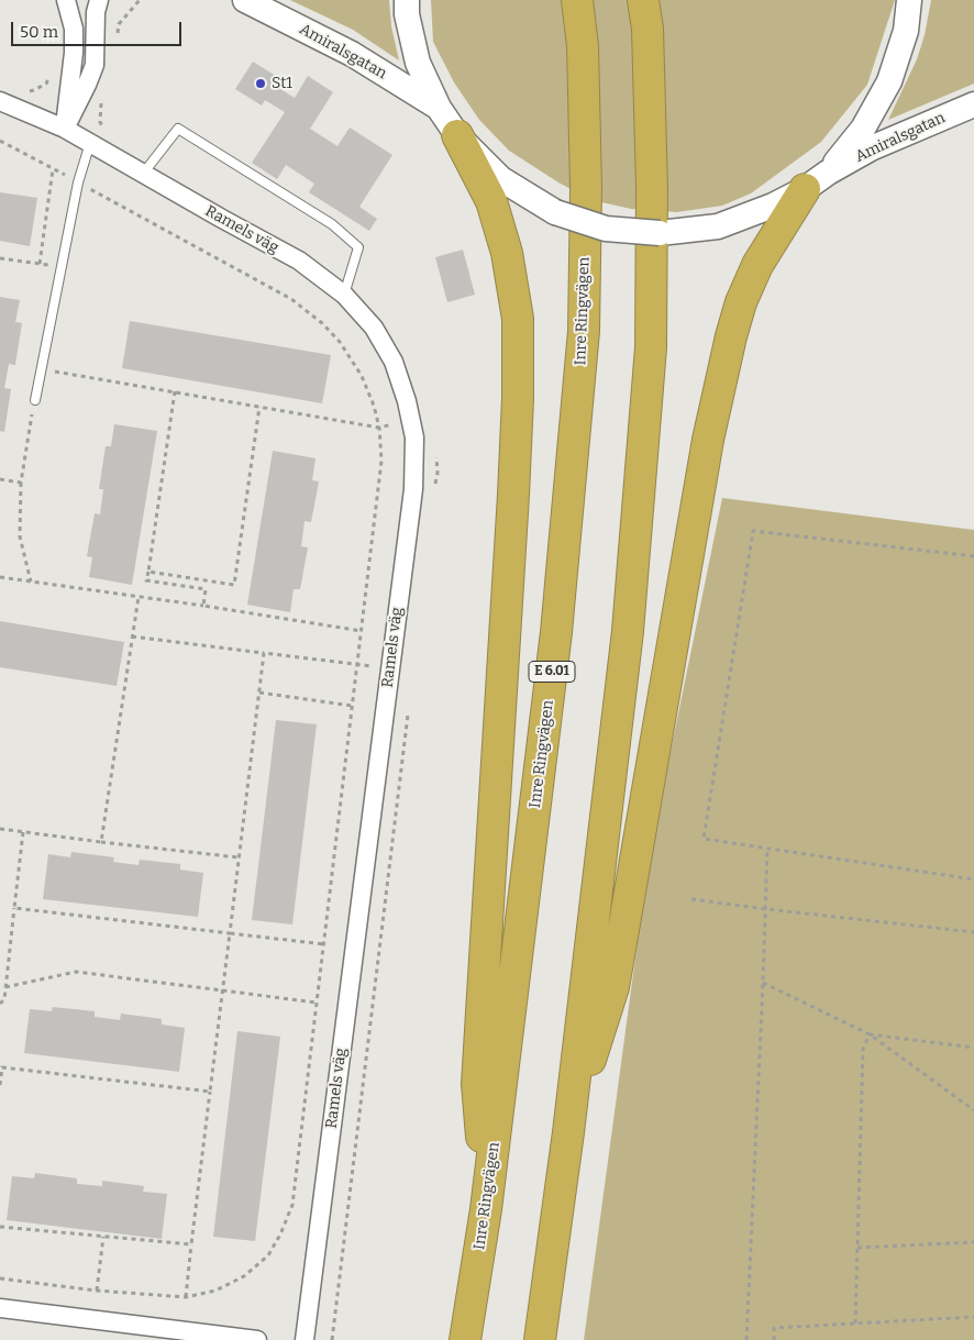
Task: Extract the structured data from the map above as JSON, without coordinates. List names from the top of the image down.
{
  "streets": {
    "highway": ["Inre Ringvägen", "E 6.01"],
    "main road": ["Amiralsgatan"],
    "street": ["Ramels väg"]
  },
  "places": ["St1"],
  "scale_bar": "50 m"
}
